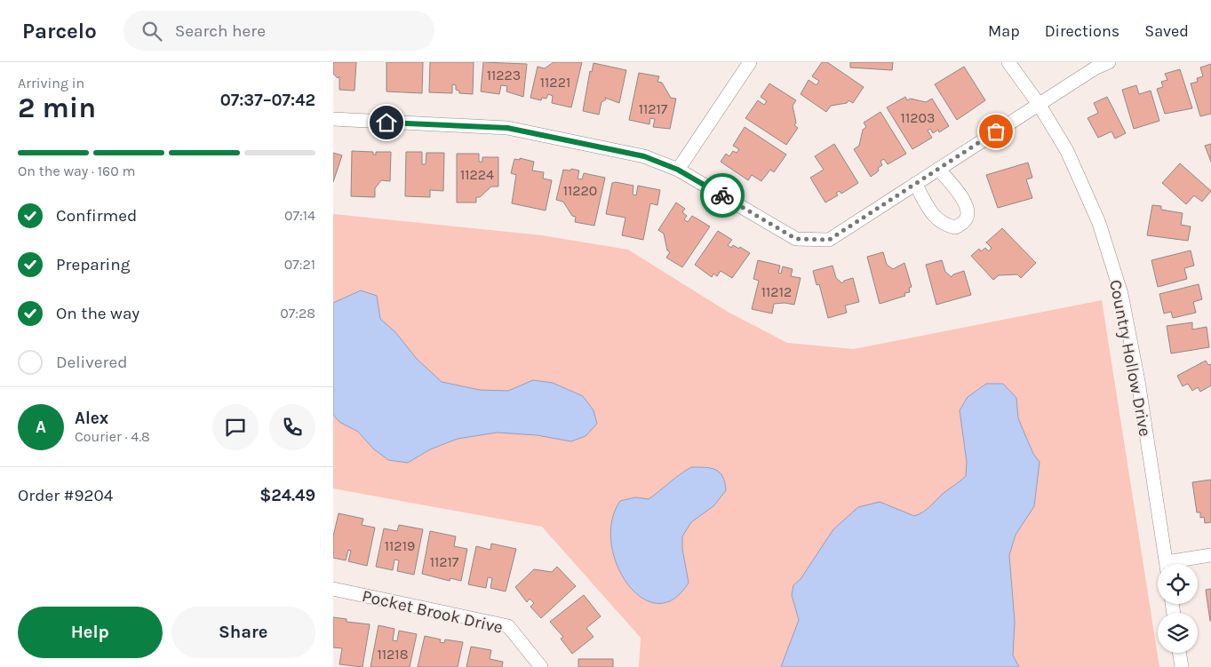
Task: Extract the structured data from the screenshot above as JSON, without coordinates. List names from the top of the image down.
{
  "streets": {
    "street": ["Country Hollow Drive", "Pocket Brook Drive"]
  },
  "house_numbers": [
    "11223",
    "11221",
    "11217",
    "11203",
    "11224",
    "11220",
    "11212",
    "11219",
    "11217",
    "11218"
  ],
  "page": {
    "header": "Parcelo",
    "search": "Search here",
    "nav": ["Map", "Directions", "Saved"],
    "heading": ["2 min", "Arriving in", "07:37–07:42"],
    "panel": [
      "Alex",
      "Courier · 4.8",
      "Order #9204",
      "$24.49"
    ],
    "bar": "On the way · 160 m",
    "list": [
      ["Confirmed", "07:14"],
      ["Preparing", "07:21"],
      ["On the way", "07:28"],
      "Delivered"
    ],
    "round": "A",
    "buttons": ["Help", "Share"]
  }
}
